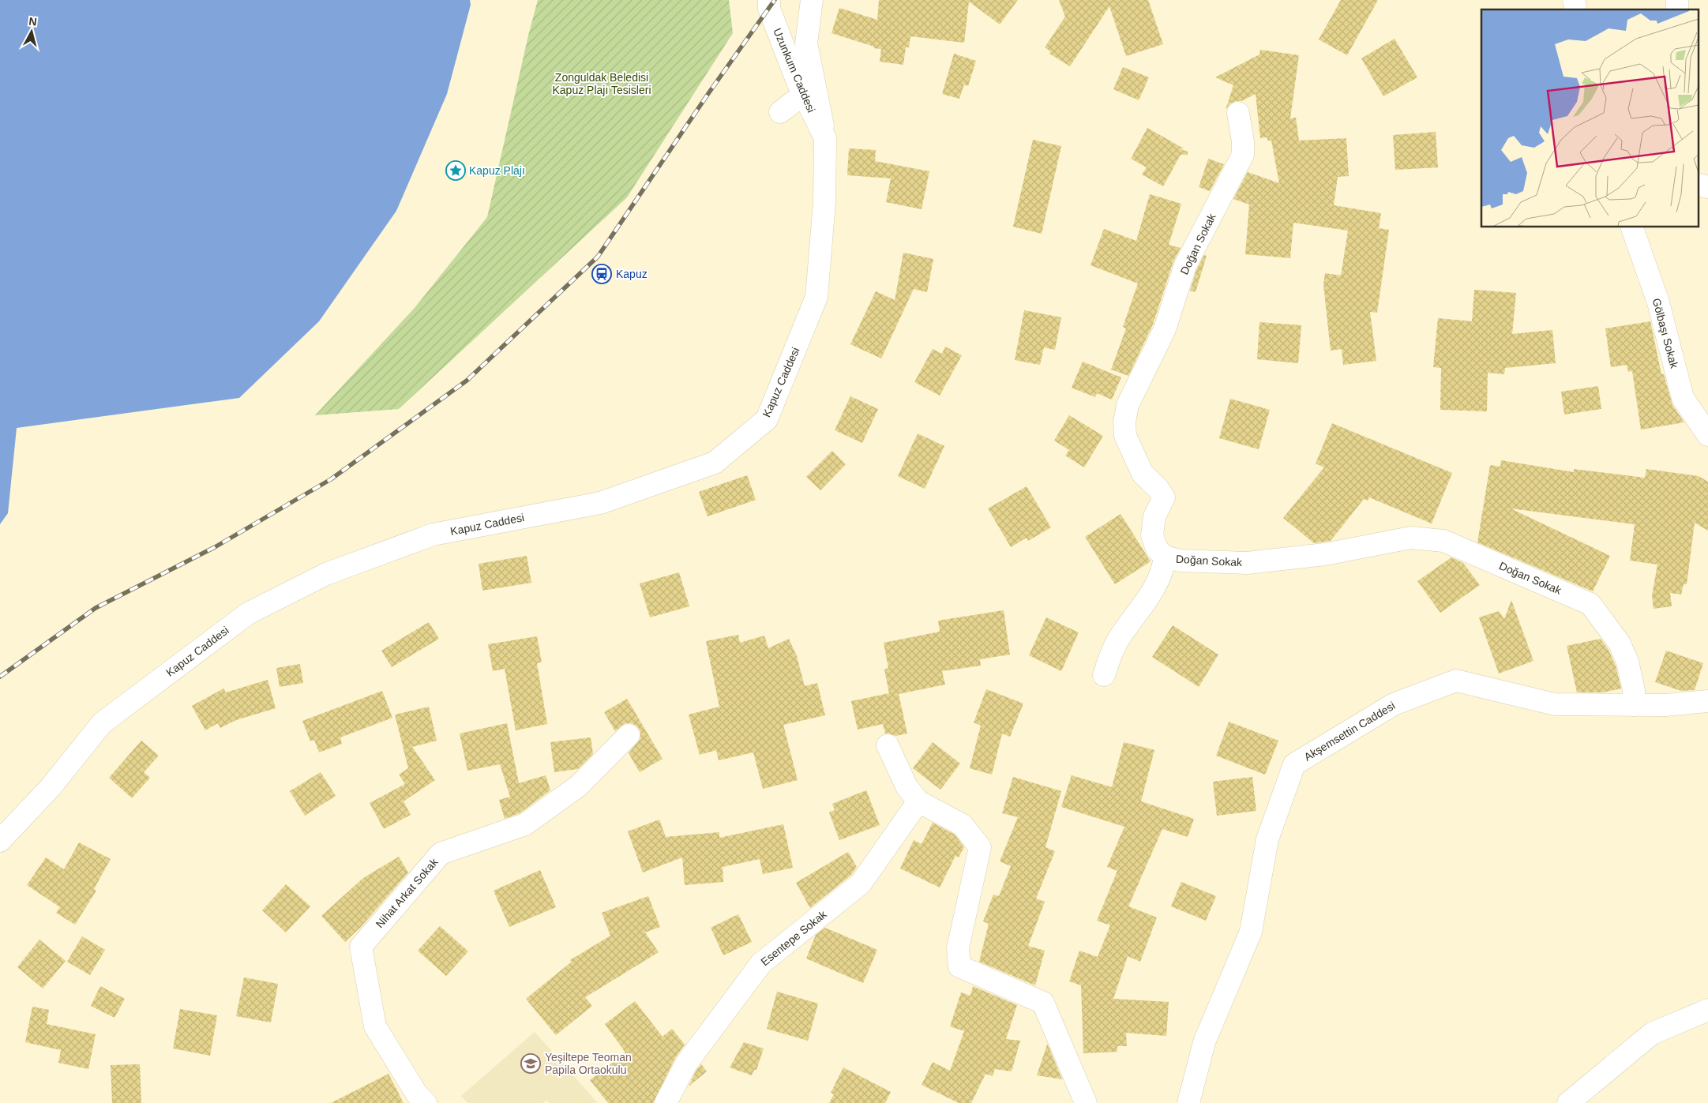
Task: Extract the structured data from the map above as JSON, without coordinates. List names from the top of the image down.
{
  "streets": {
    "street": [
      "Uzunkum Caddesi",
      "Doğan Sokak",
      "Gölbaşı Sokak",
      "Kapuz Caddesi",
      "Akşemsettin Caddesi",
      "Nihat Arkat Sokak",
      "Esentepe Sokak"
    ]
  },
  "crossings": [
    ["Uzunkum Caddesi", "Kapuz Caddesi"],
    ["Doğan Sokak", "Akşemsettin Caddesi"]
  ],
  "parks": ["Zonguldak Beledisi Kapuz Plajı Tesisleri"],
  "places": {
    "place": ["Kapuz Plajı"],
    "station": ["Kapuz"],
    "school or university": ["Yeşiltepe Teoman Papila Ortaokulu"]
  },
  "north": "top"
}
